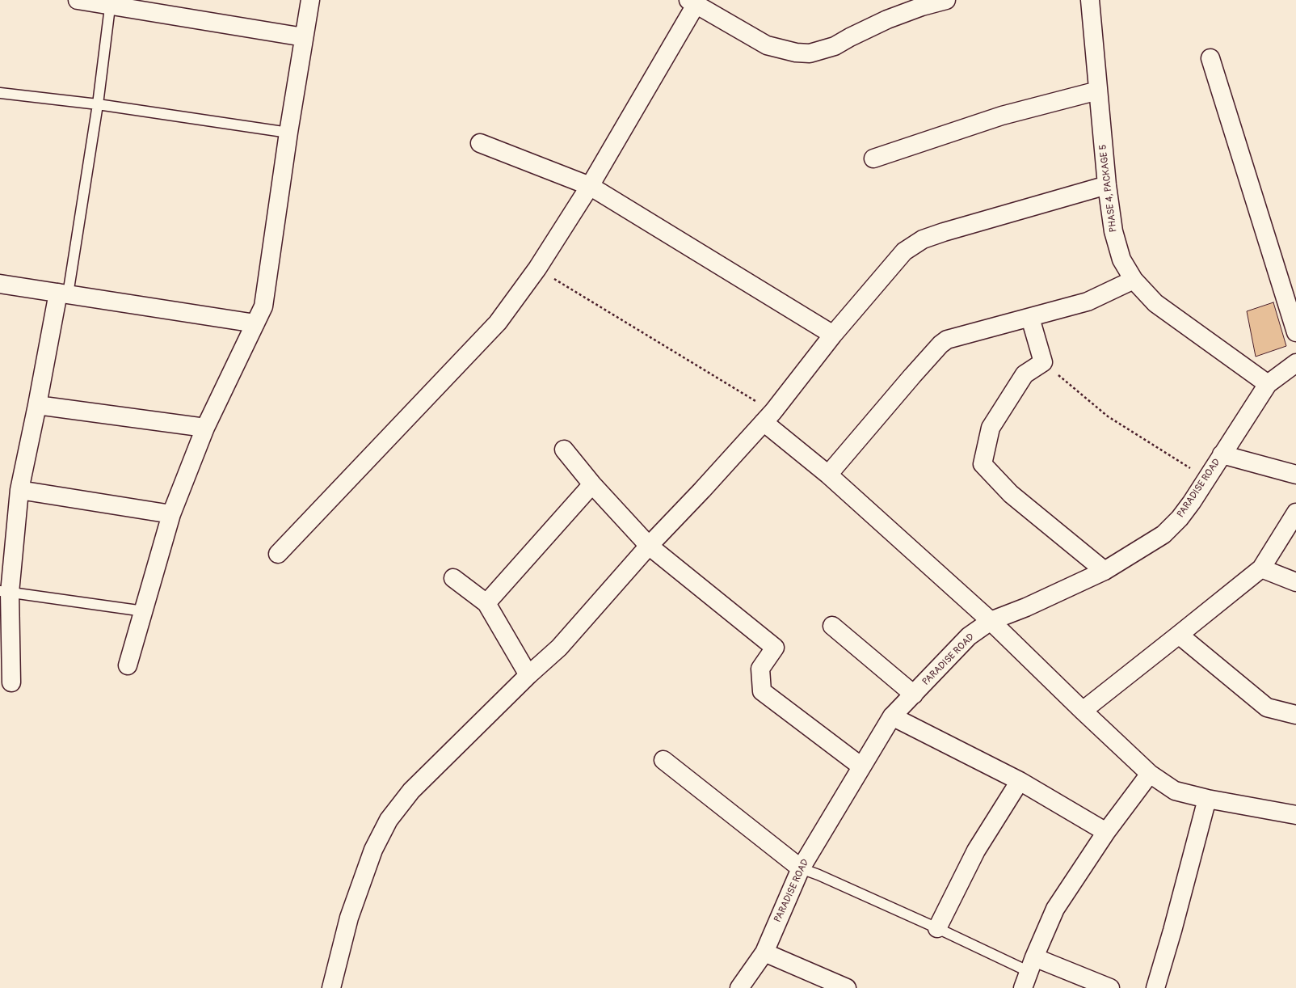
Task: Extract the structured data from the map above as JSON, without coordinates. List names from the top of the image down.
{
  "streets": {
    "street": ["PHASE 4, PACKAGE 5", "PARADISE ROAD"]
  },
  "crossings": [
    ["PHASE 4, PACKAGE 5", "PARADISE ROAD"]
  ]
}
